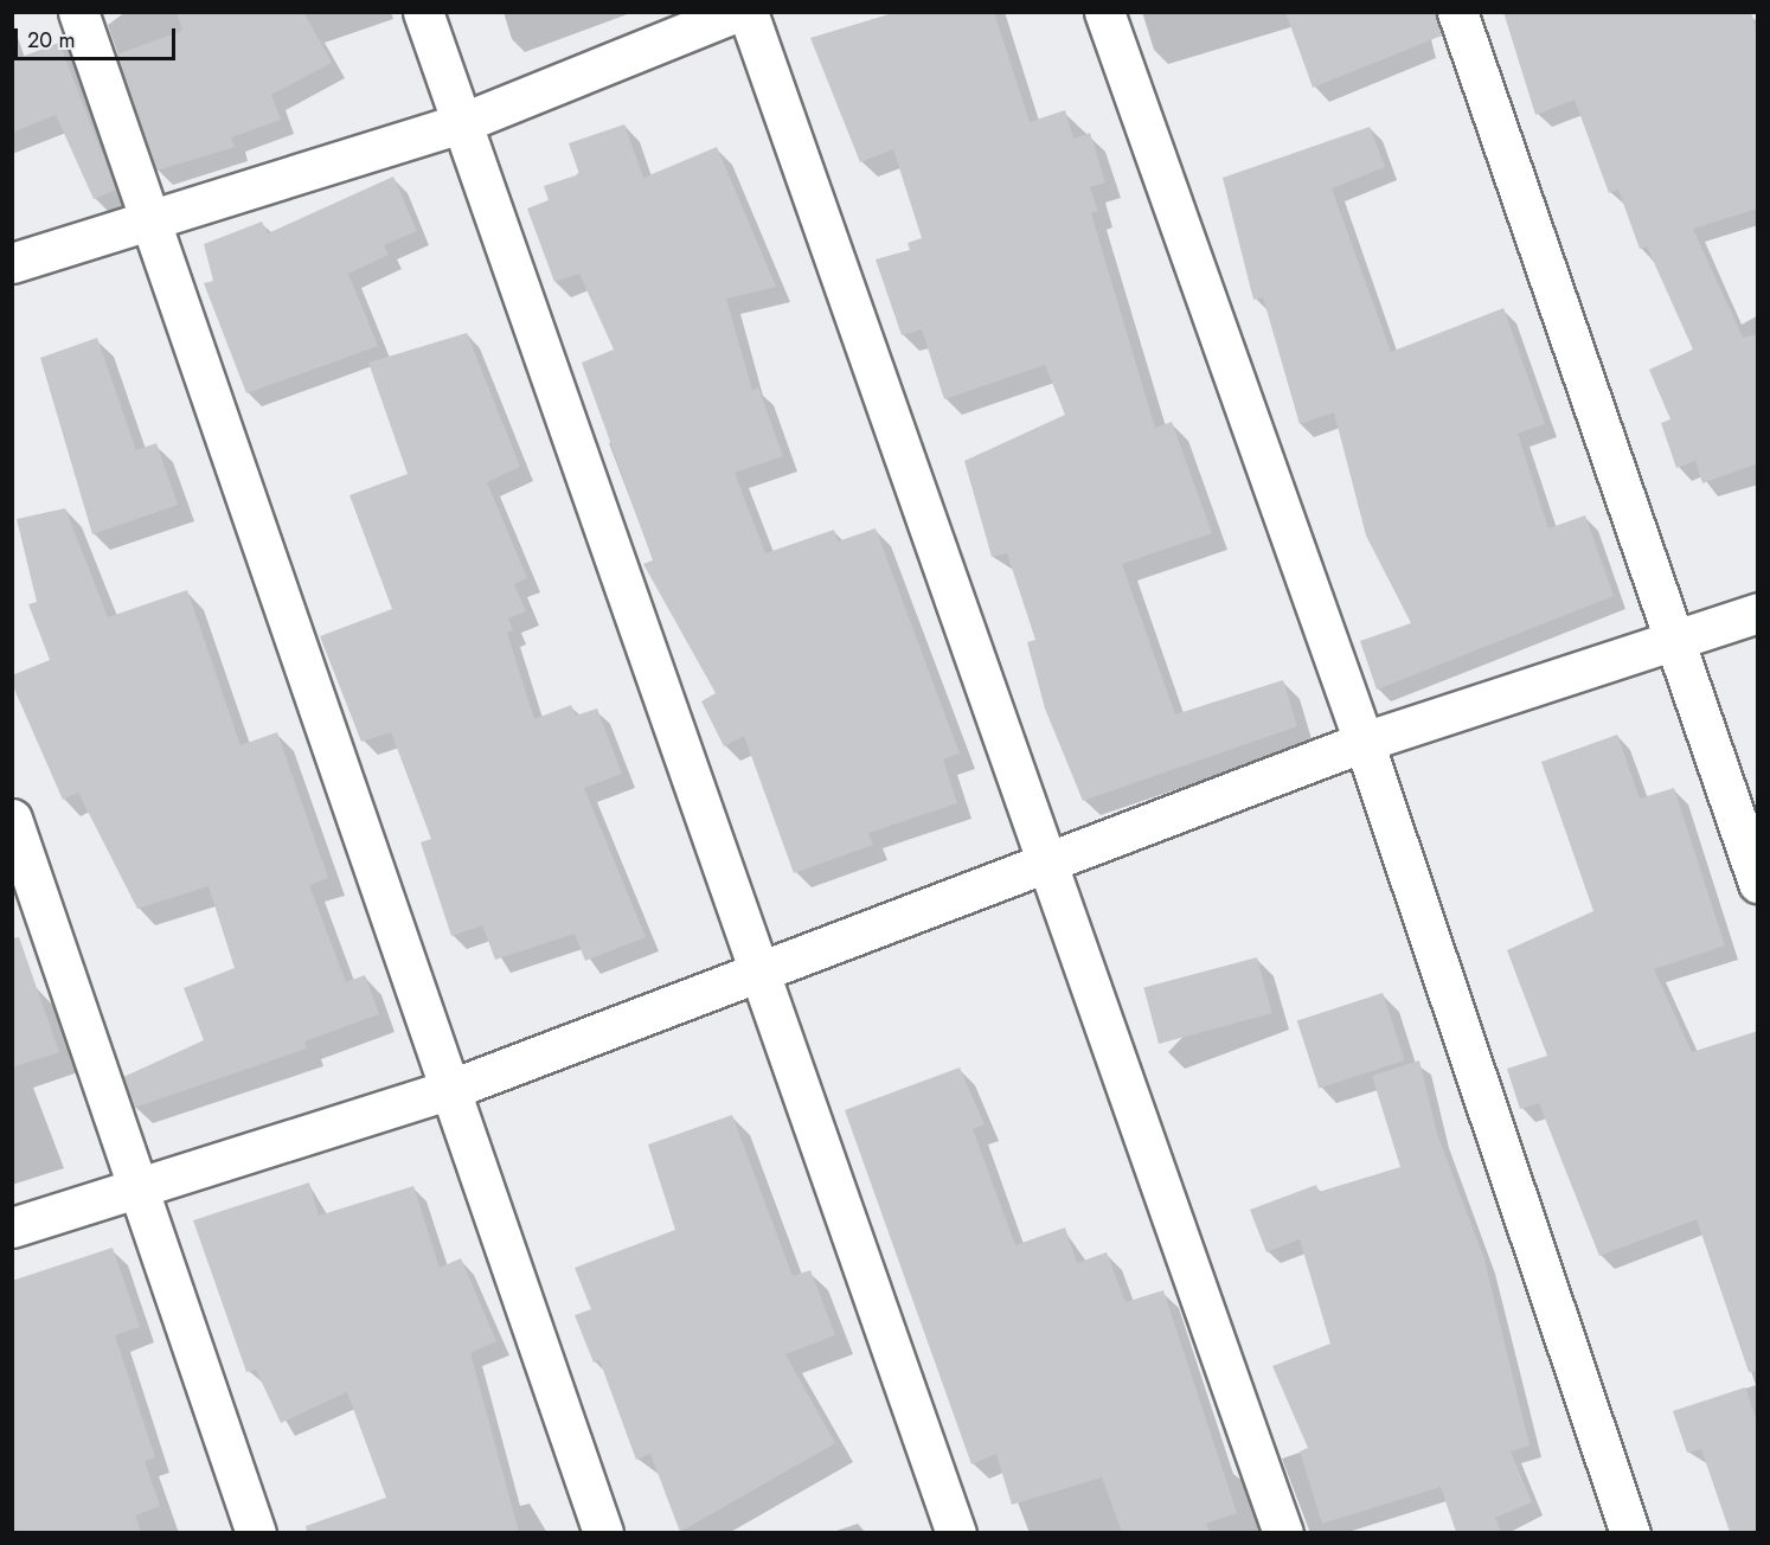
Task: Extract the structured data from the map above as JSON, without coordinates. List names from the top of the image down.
{
  "scale_bar": "20 m"
}
